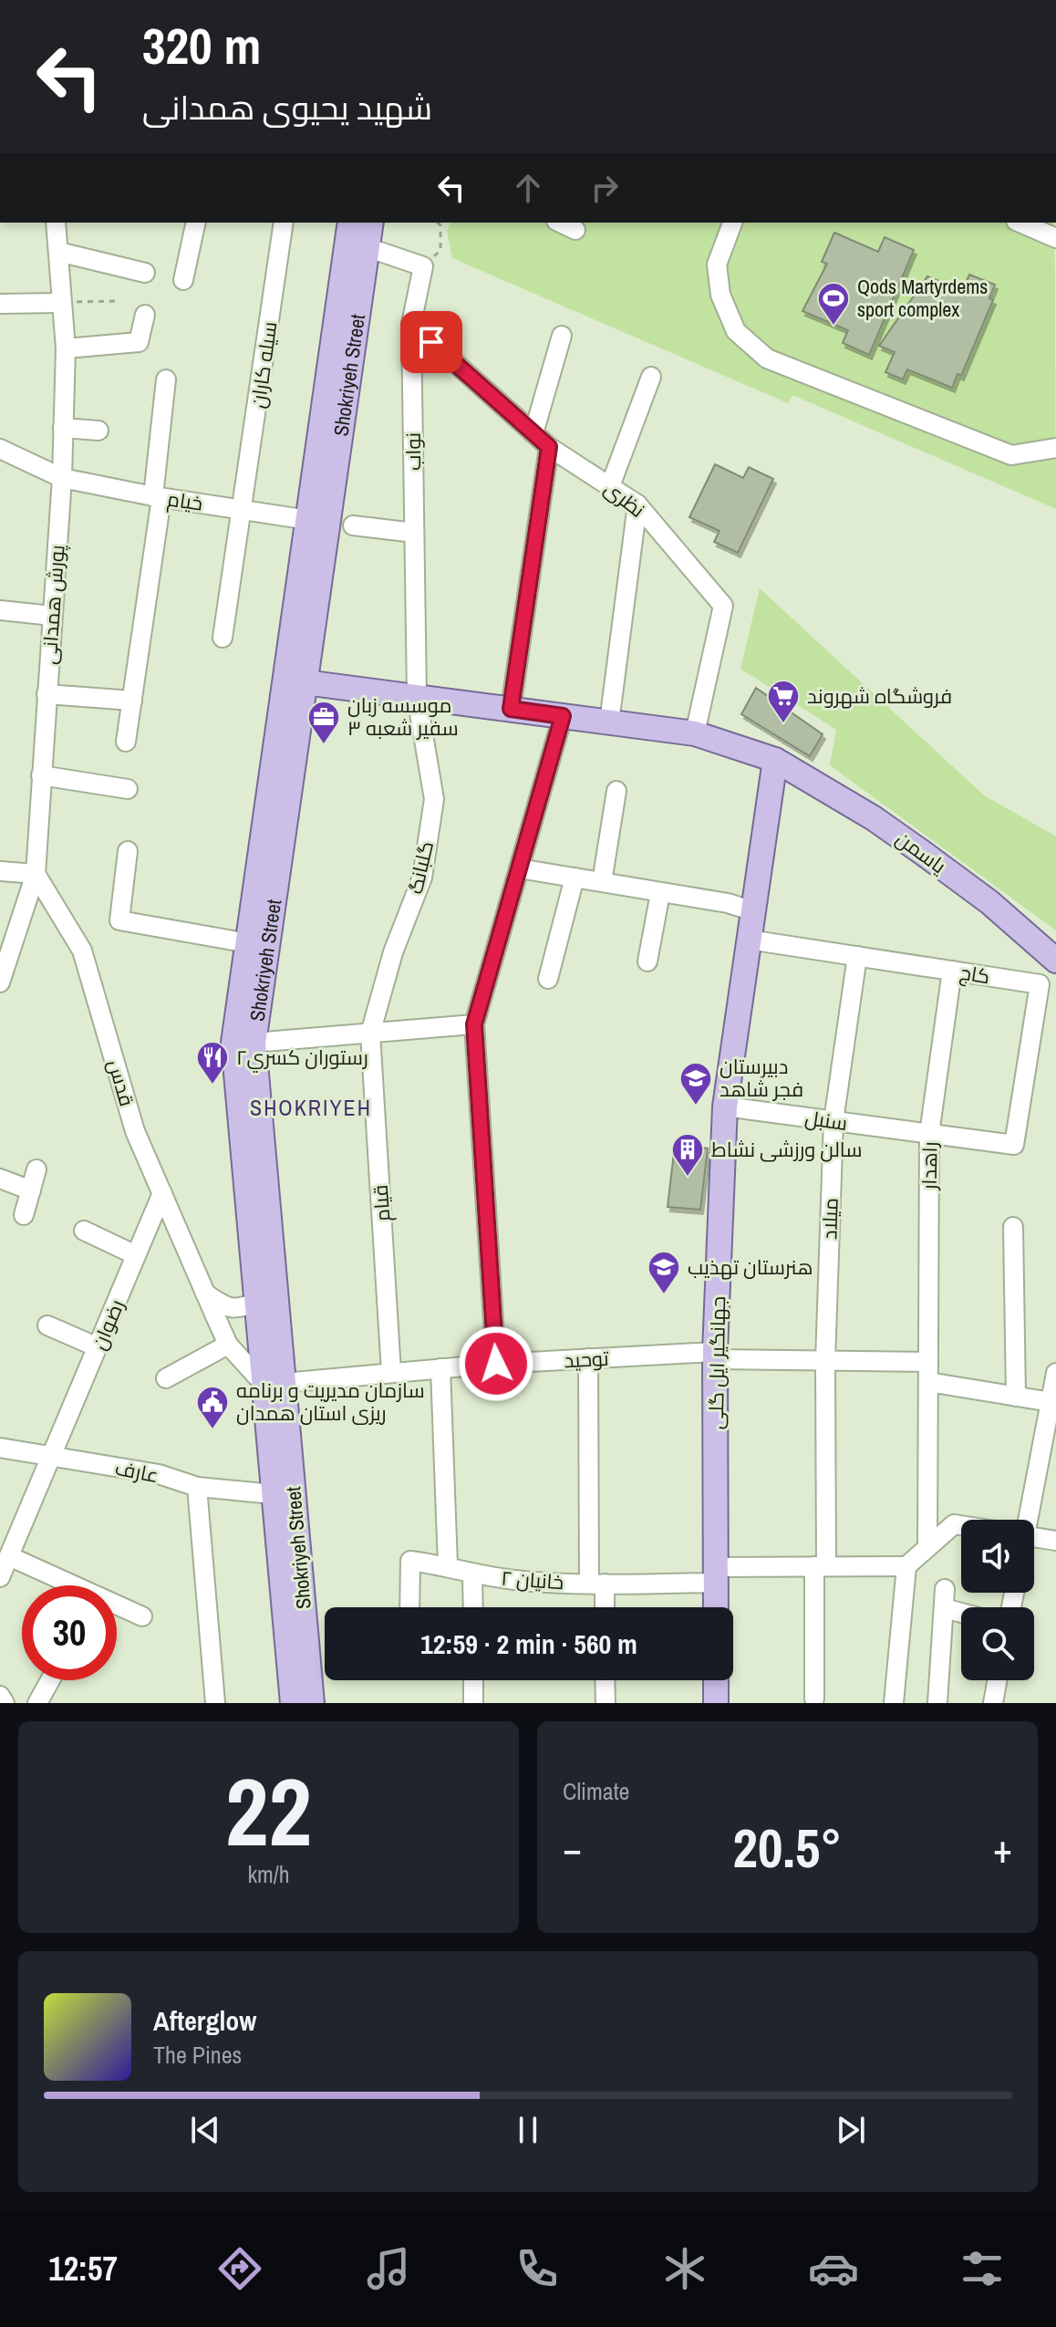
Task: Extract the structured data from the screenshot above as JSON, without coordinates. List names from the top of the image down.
{
  "streets": {
    "main road": ["Shokriyeh Street", "یاسمن", "جهانگیر ایل گلی"],
    "street": [
      "سیله کاران",
      "نواب",
      "نظری",
      "خیام",
      "پورش همدانی",
      "گلبانگ",
      "کاج",
      "قدس",
      "سنبل",
      "راهدار",
      "قیام",
      "میلاد",
      "رضوان",
      "توحید",
      "عارف",
      "خانیان ۲"
    ]
  },
  "crossings": [
    ["سیله کاران", "خیام"],
    ["Shokriyeh Street", "خیام"],
    ["Shokriyeh Street", "یاسمن"],
    ["Shokriyeh Street", "قدس"],
    ["Shokriyeh Street", "توحید"],
    ["Shokriyeh Street", "عارف"],
    ["نواب", "نظری"],
    ["نواب", "یاسمن"],
    ["نواب", "گلبانگ"],
    ["نظری", "یاسمن"],
    ["خیام", "پورش همدانی"],
    ["پورش همدانی", "قدس"],
    ["یاسمن", "گلبانگ"],
    ["یاسمن", "جهانگیر ایل گلی"],
    ["گلبانگ", "قیام"],
    ["کاج", "سنبل"],
    ["کاج", "راهدار"],
    ["کاج", "میلاد"],
    ["کاج", "جهانگیر ایل گلی"],
    ["قدس", "رضوان"],
    ["قدس", "توحید"],
    ["سنبل", "راهدار"],
    ["سنبل", "میلاد"],
    ["سنبل", "جهانگیر ایل گلی"],
    ["راهدار", "توحید"],
    ["قیام", "توحید"],
    ["میلاد", "توحید"],
    ["میلاد", "خانیان ۲"],
    ["رضوان", "عارف"],
    ["توحید", "جهانگیر ایل گلی"],
    ["جهانگیر ایل گلی", "خانیان ۲"]
  ],
  "districts": ["SHOKRIYEH"],
  "places": {
    "sports": ["Qods Martyrdems sport complex"],
    "supermarket": ["فروشگاه شهروند"],
    "office": ["موسسه زبان سفیر شعبه ۳"],
    "restaurant": ["رستوران کسري٢"],
    "school or university": ["دبیرستان فجر شاهد", "هنرستان تهذیب"],
    "building": ["سالن ورزشی نشاط"],
    "public building": ["سازمان مدیریت و برنامه ریزی استان همدان"]
  },
  "page": {
    "turn": ["320 m", "شهید یحیوی همدانی"],
    "limit": "30",
    "trip": "12:59 · 2 min · 560 m",
    "tile": [
      ["22", "km/h"],
      "Climate"
    ],
    "heat": ["−", "20.5°", "+"],
    "song": ["Afterglow", "The Pines"],
    "tabs": "12:57"
  }
}
